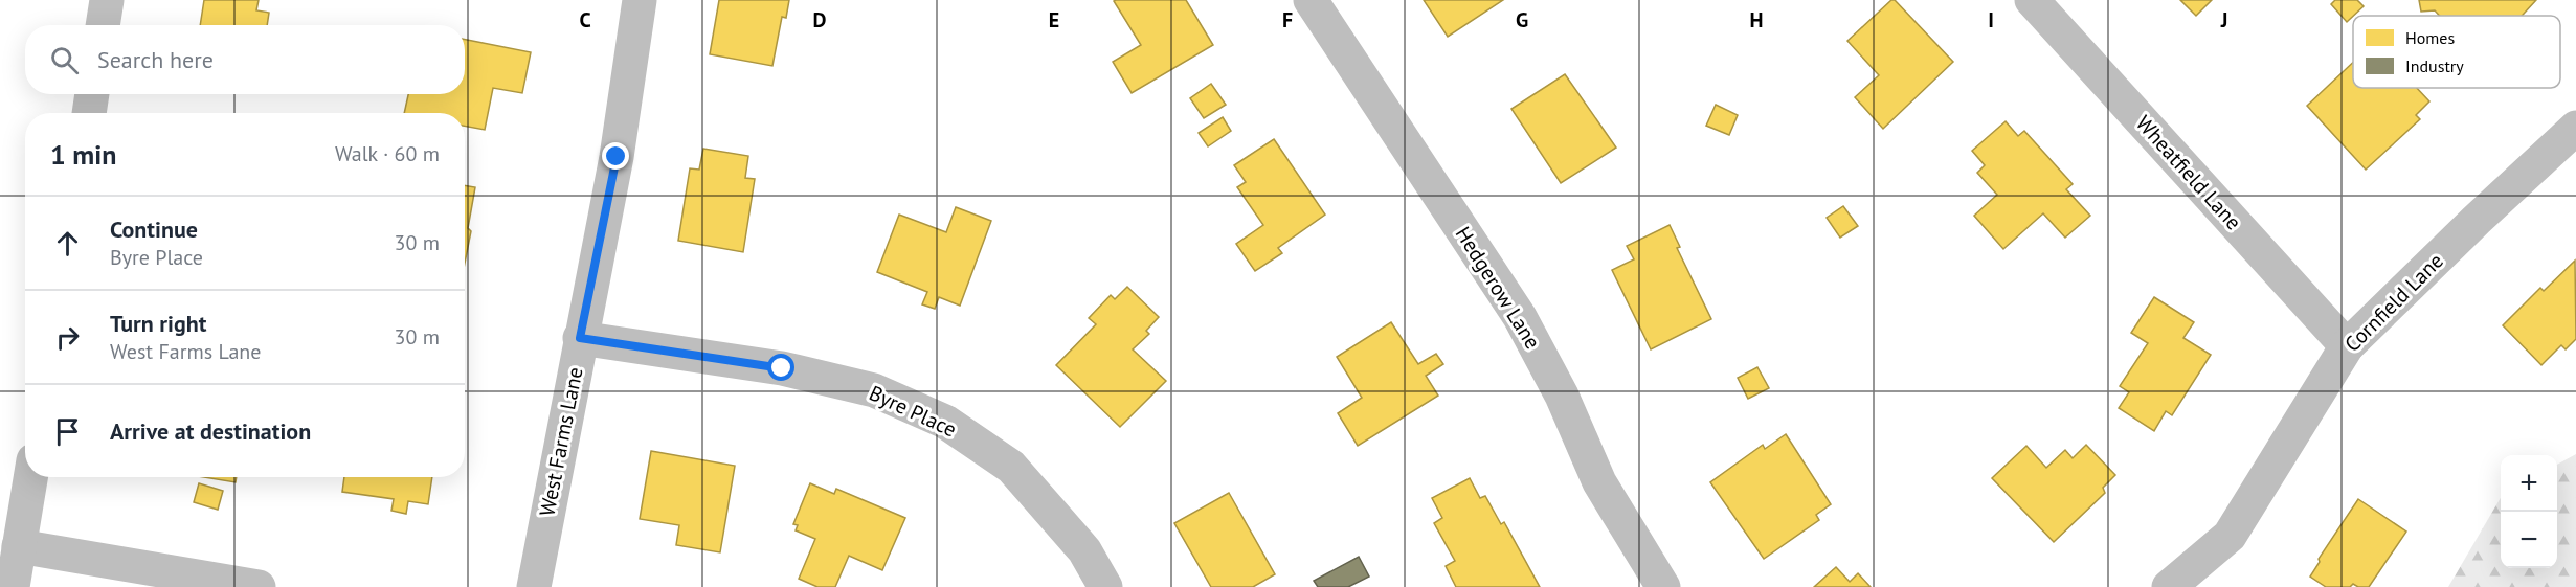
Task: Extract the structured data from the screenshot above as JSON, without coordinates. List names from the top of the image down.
{
  "streets": {
    "street": [
      "Wheatfield Lane",
      "Hedgerow Lane",
      "Cornfield Lane",
      "Byre Place",
      "West Farms Lane"
    ]
  },
  "crossings": [
    ["Wheatfield Lane", "Cornfield Lane"],
    ["Byre Place", "West Farms Lane"]
  ],
  "legend": ["Homes", "Industry"],
  "page": {
    "search": "Search here",
    "heading": ["1 min", "Walk · 60 m"],
    "list": [
      ["Continue", "Byre Place", "30 m"],
      ["Turn right", "West Farms Lane", "30 m"],
      "Arrive at destination"
    ],
    "map_buttons": ["+", "−"]
  },
  "grid": {
    "columns": [
      "C",
      "D",
      "E",
      "F",
      "G",
      "H",
      "I",
      "J"
    ]
  }
}
